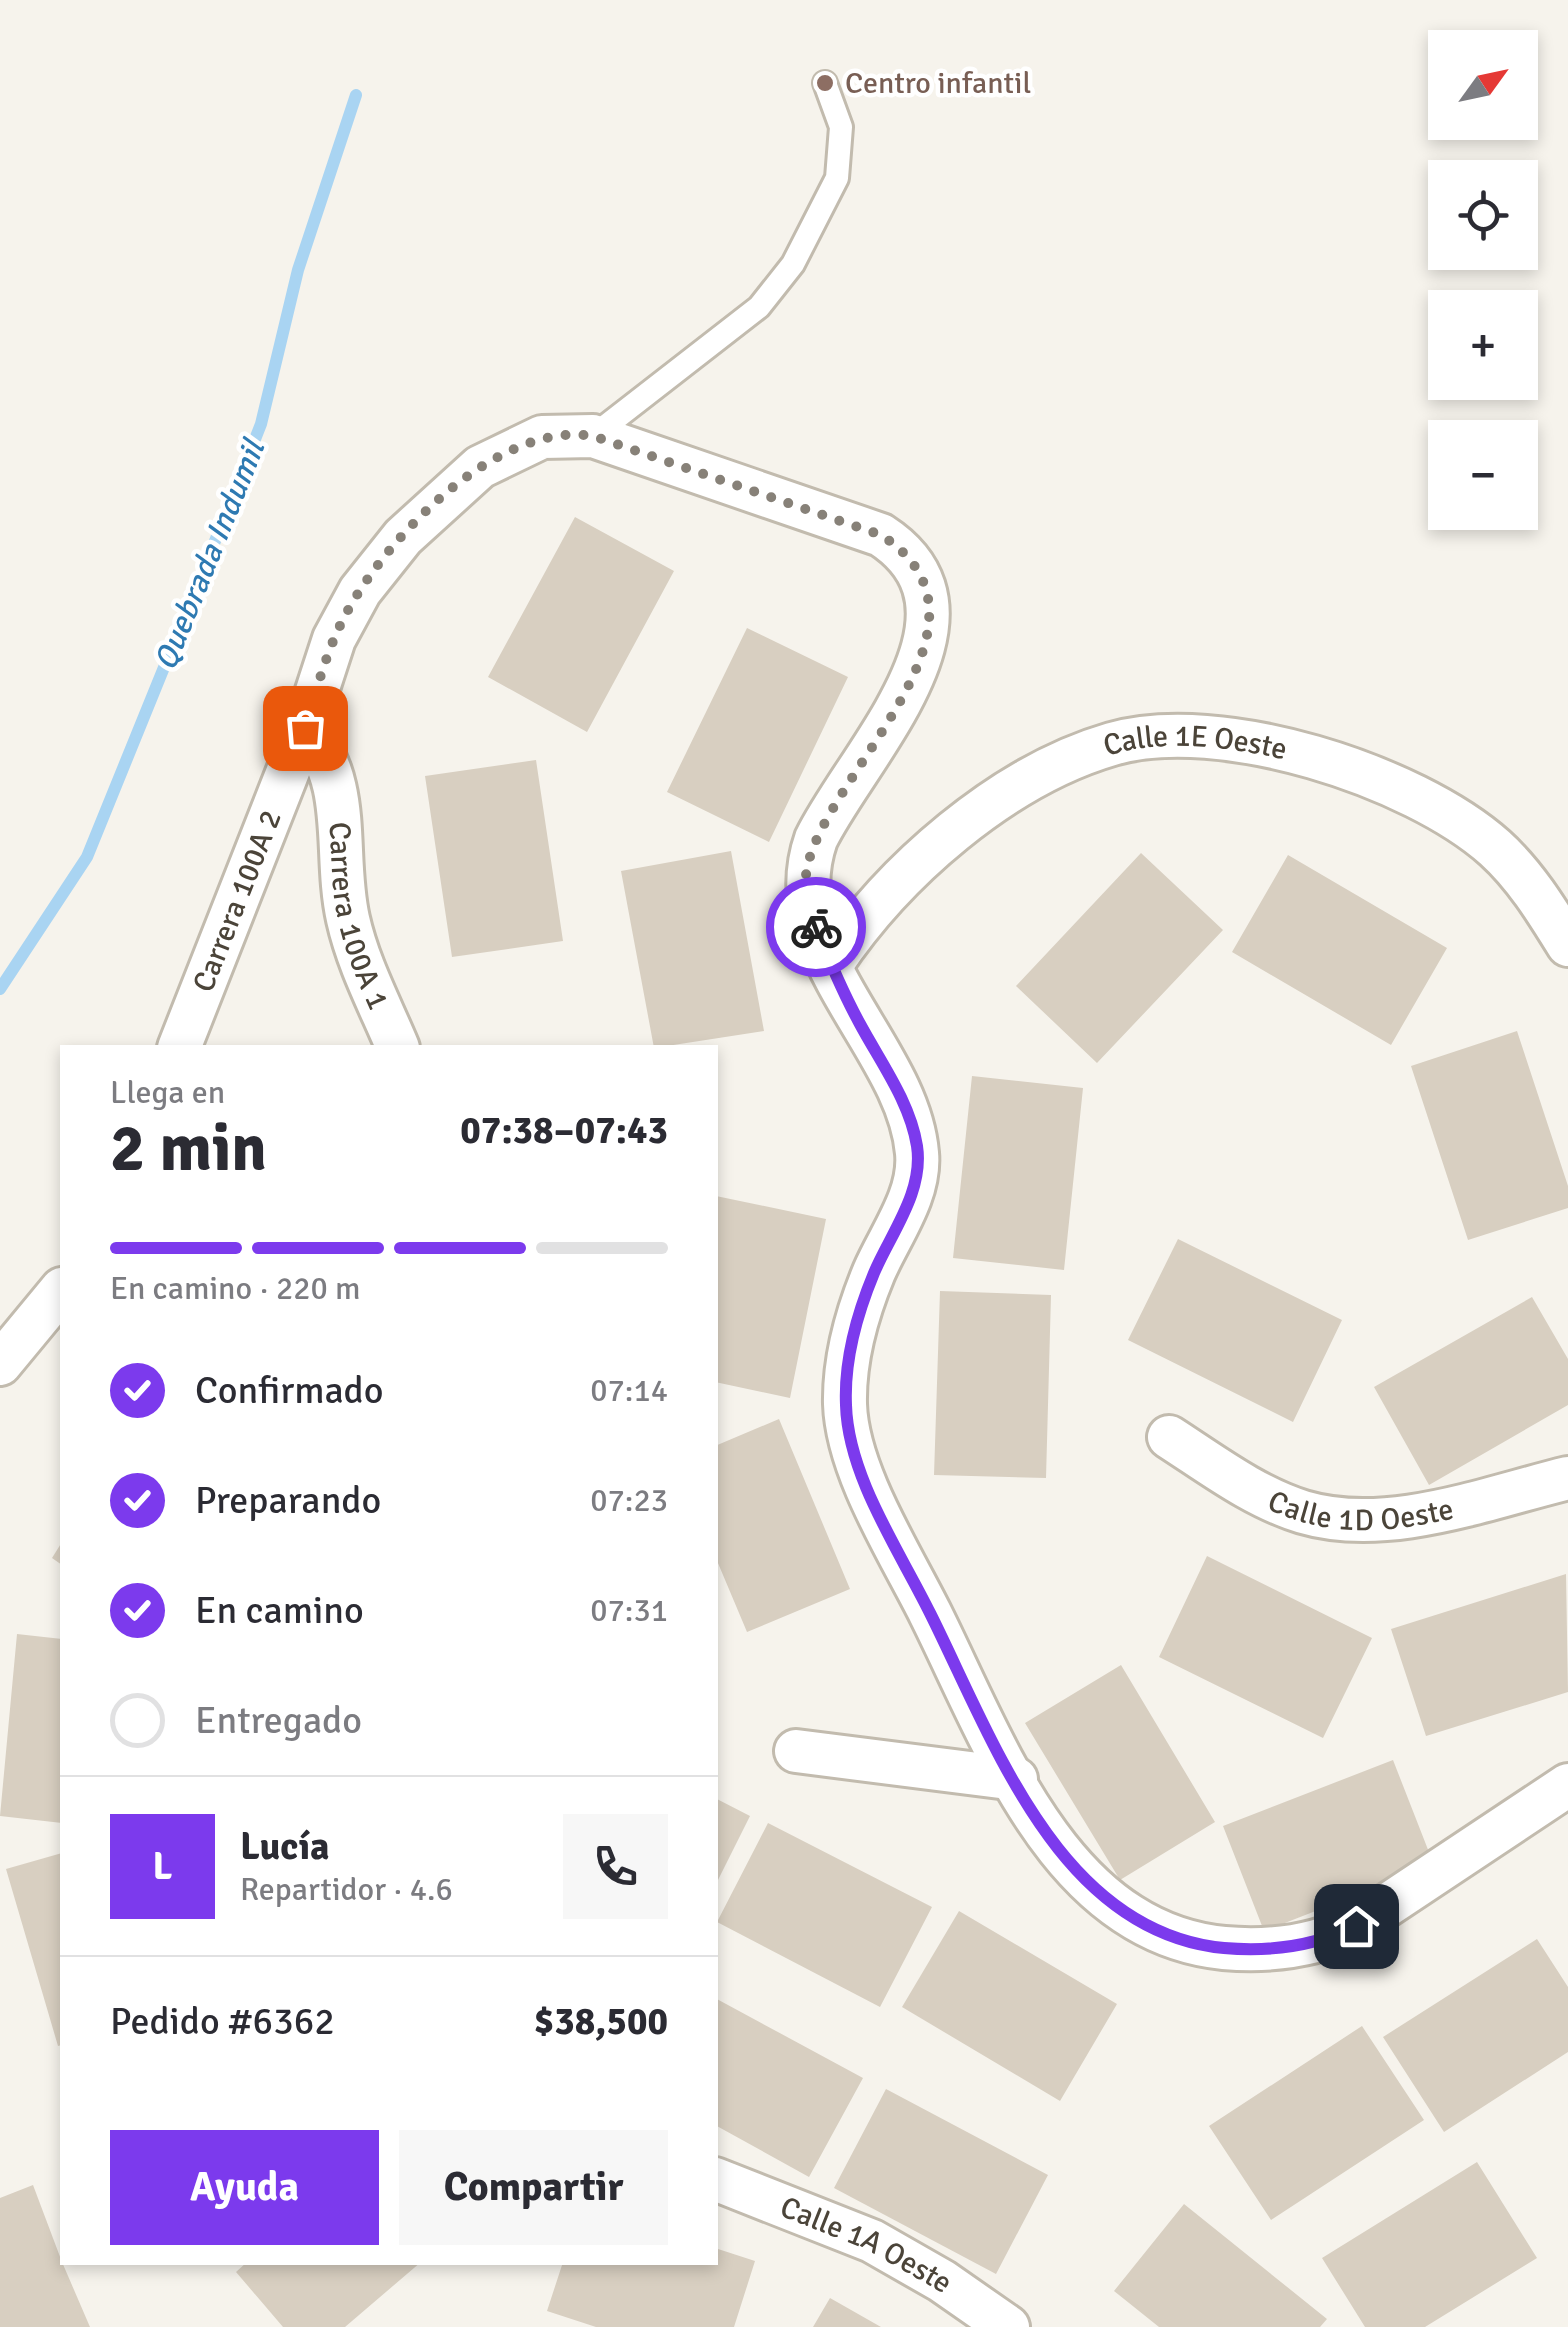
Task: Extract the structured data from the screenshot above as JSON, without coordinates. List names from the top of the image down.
{
  "streets": {
    "street": [
      "Calle 1E Oeste",
      "Carrera 100A 2",
      "Carrera 100A 1",
      "Calle 1D Oeste",
      "Calle 1A Oeste"
    ]
  },
  "crossings": [
    ["Carrera 100A 2", "Carrera 100A 1"]
  ],
  "water": ["Quebrada Indumil"],
  "places": ["Centro infantil"],
  "north": "top right",
  "page": {
    "map_buttons": ["+", "−"],
    "heading": ["2 min", "Llega en", "07:38–07:43"],
    "panel": [
      "Lucía",
      "Repartidor · 4.6",
      "Pedido #6362",
      "$38,500"
    ],
    "bar": "En camino · 220 m",
    "list": [
      ["Confirmado", "07:14"],
      ["Preparando", "07:23"],
      ["En camino", "07:31"],
      "Entregado"
    ],
    "round": "L",
    "buttons": ["Ayuda", "Compartir"]
  }
}
